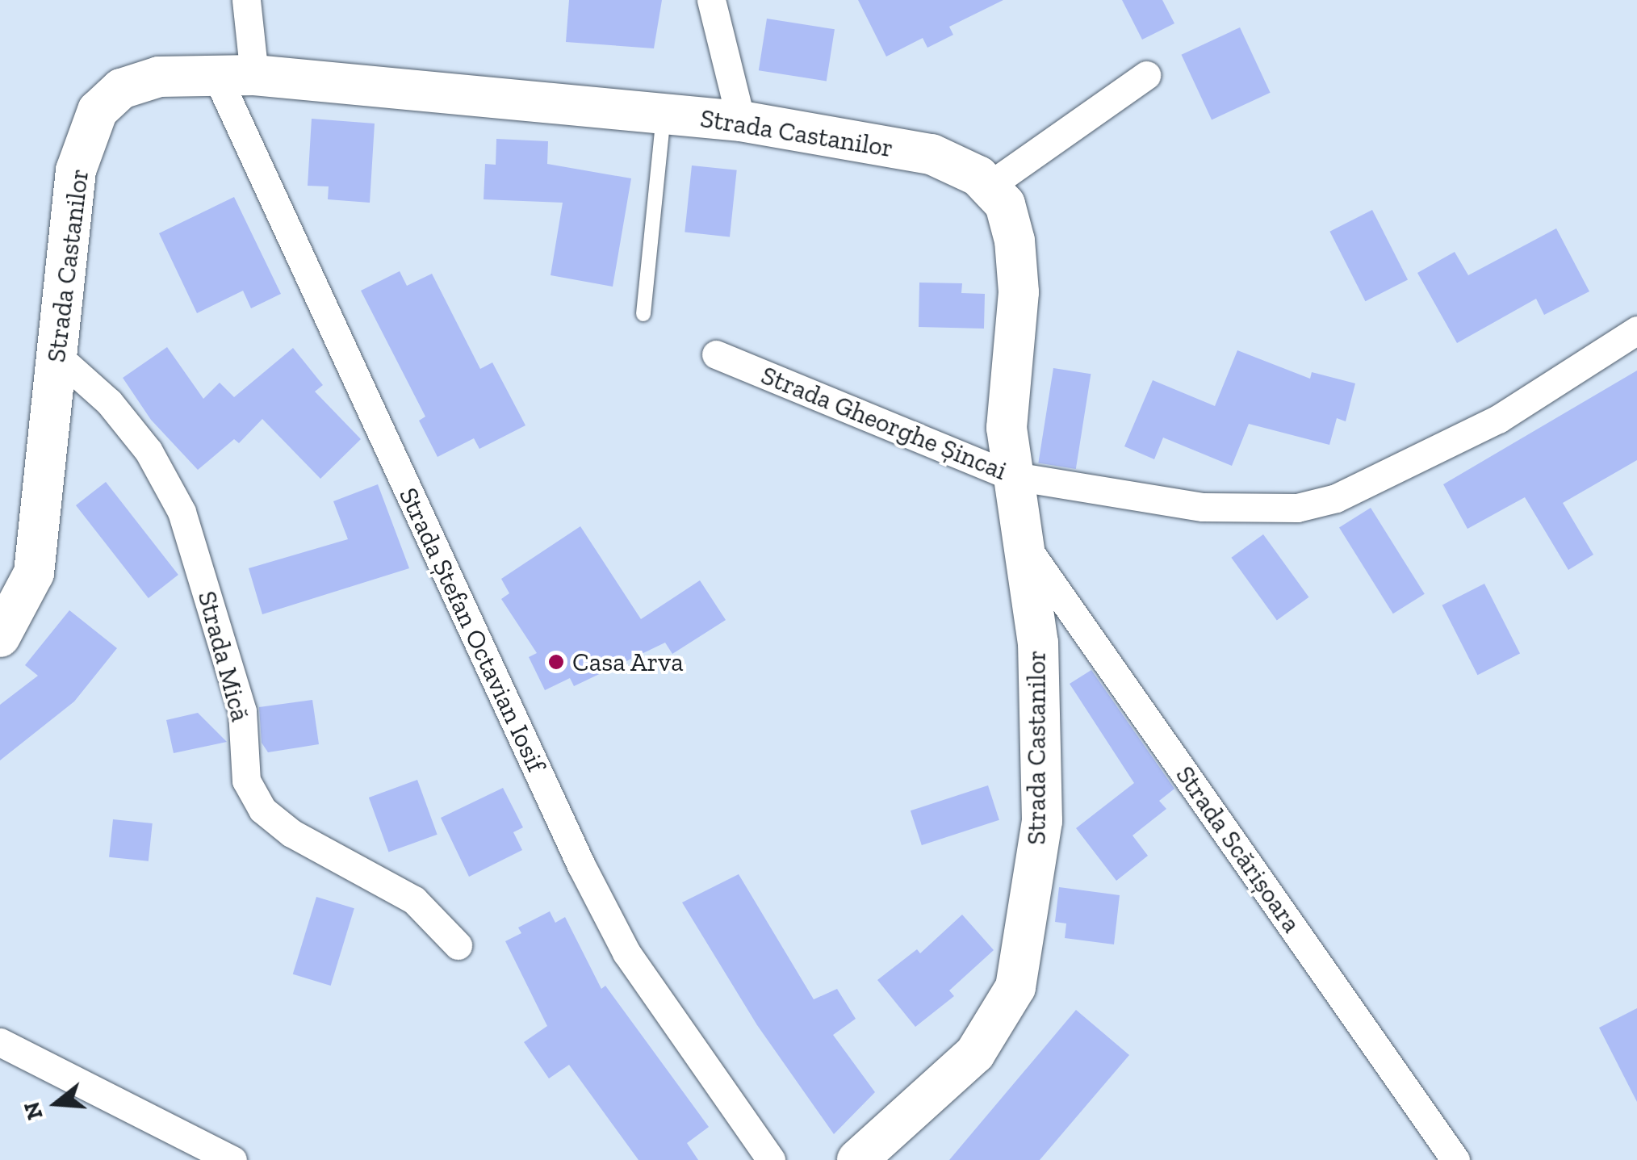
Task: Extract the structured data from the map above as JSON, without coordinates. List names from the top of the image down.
{
  "streets": {
    "street": [
      "Strada Castanilor",
      "Strada Gheorghe Șincai",
      "Strada Ștefan Octavian Iosif",
      "Strada Mică",
      "Strada Scărișoara"
    ]
  },
  "crossings": [
    ["Strada Castanilor", "Strada Gheorghe Șincai"],
    ["Strada Castanilor", "Strada Ștefan Octavian Iosif"],
    ["Strada Castanilor", "Strada Mică"],
    ["Strada Castanilor", "Strada Scărișoara"]
  ],
  "places": ["Casa Arva"],
  "north": "left"
}
